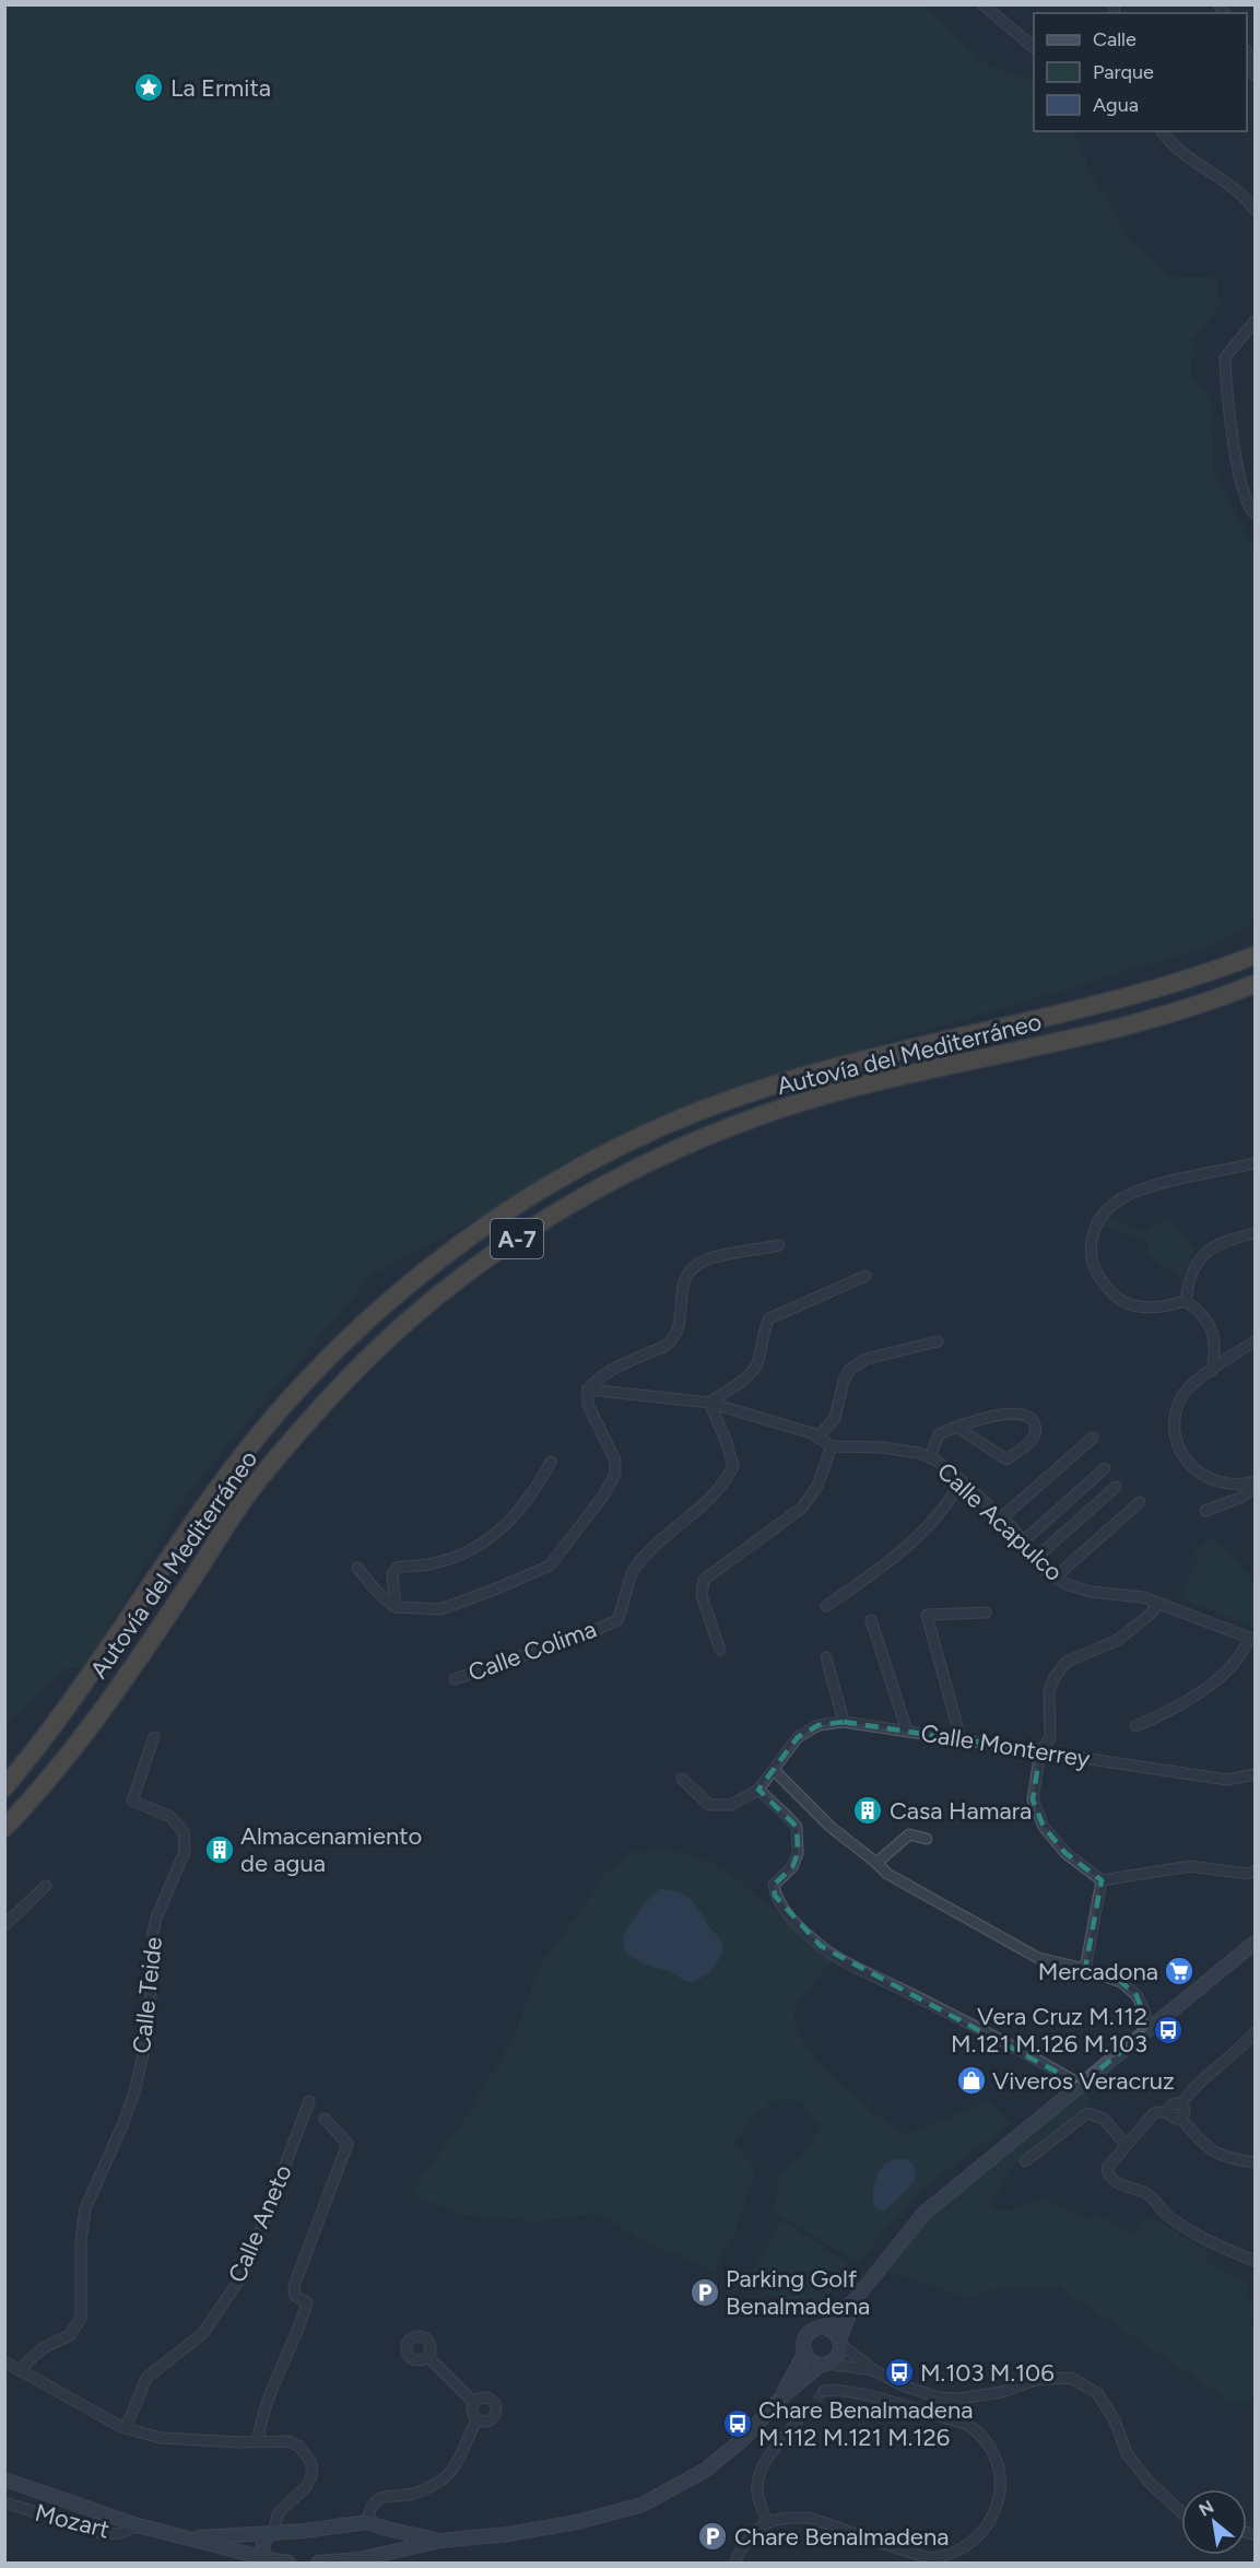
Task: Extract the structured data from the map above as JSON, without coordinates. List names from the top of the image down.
{
  "streets": {
    "highway": ["Autovía del Mediterráneo", "A-7"],
    "street": [
      "Calle Acapulco",
      "Calle Colima",
      "Calle Monterrey",
      "Calle Teide",
      "Calle Aneto",
      "Mozart"
    ]
  },
  "crossings": [
    ["Calle Acapulco", "Calle Colima"]
  ],
  "places": {
    "place": ["La Ermita"],
    "building": ["Casa Hamara", "Almacenamiento de agua"],
    "supermarket": ["Mercadona"],
    "bus stop": ["Vera Cruz M.112 M.121 M.126 M.103", "M.103 M.106", "Chare Benalmadena M.112 M.121 M.126"],
    "shop": ["Viveros Veracruz"],
    "parking": ["Parking Golf Benalmadena", "Chare Benalmadena"]
  },
  "legend": ["Calle", "Parque", "Agua"],
  "north": "top left"
}
